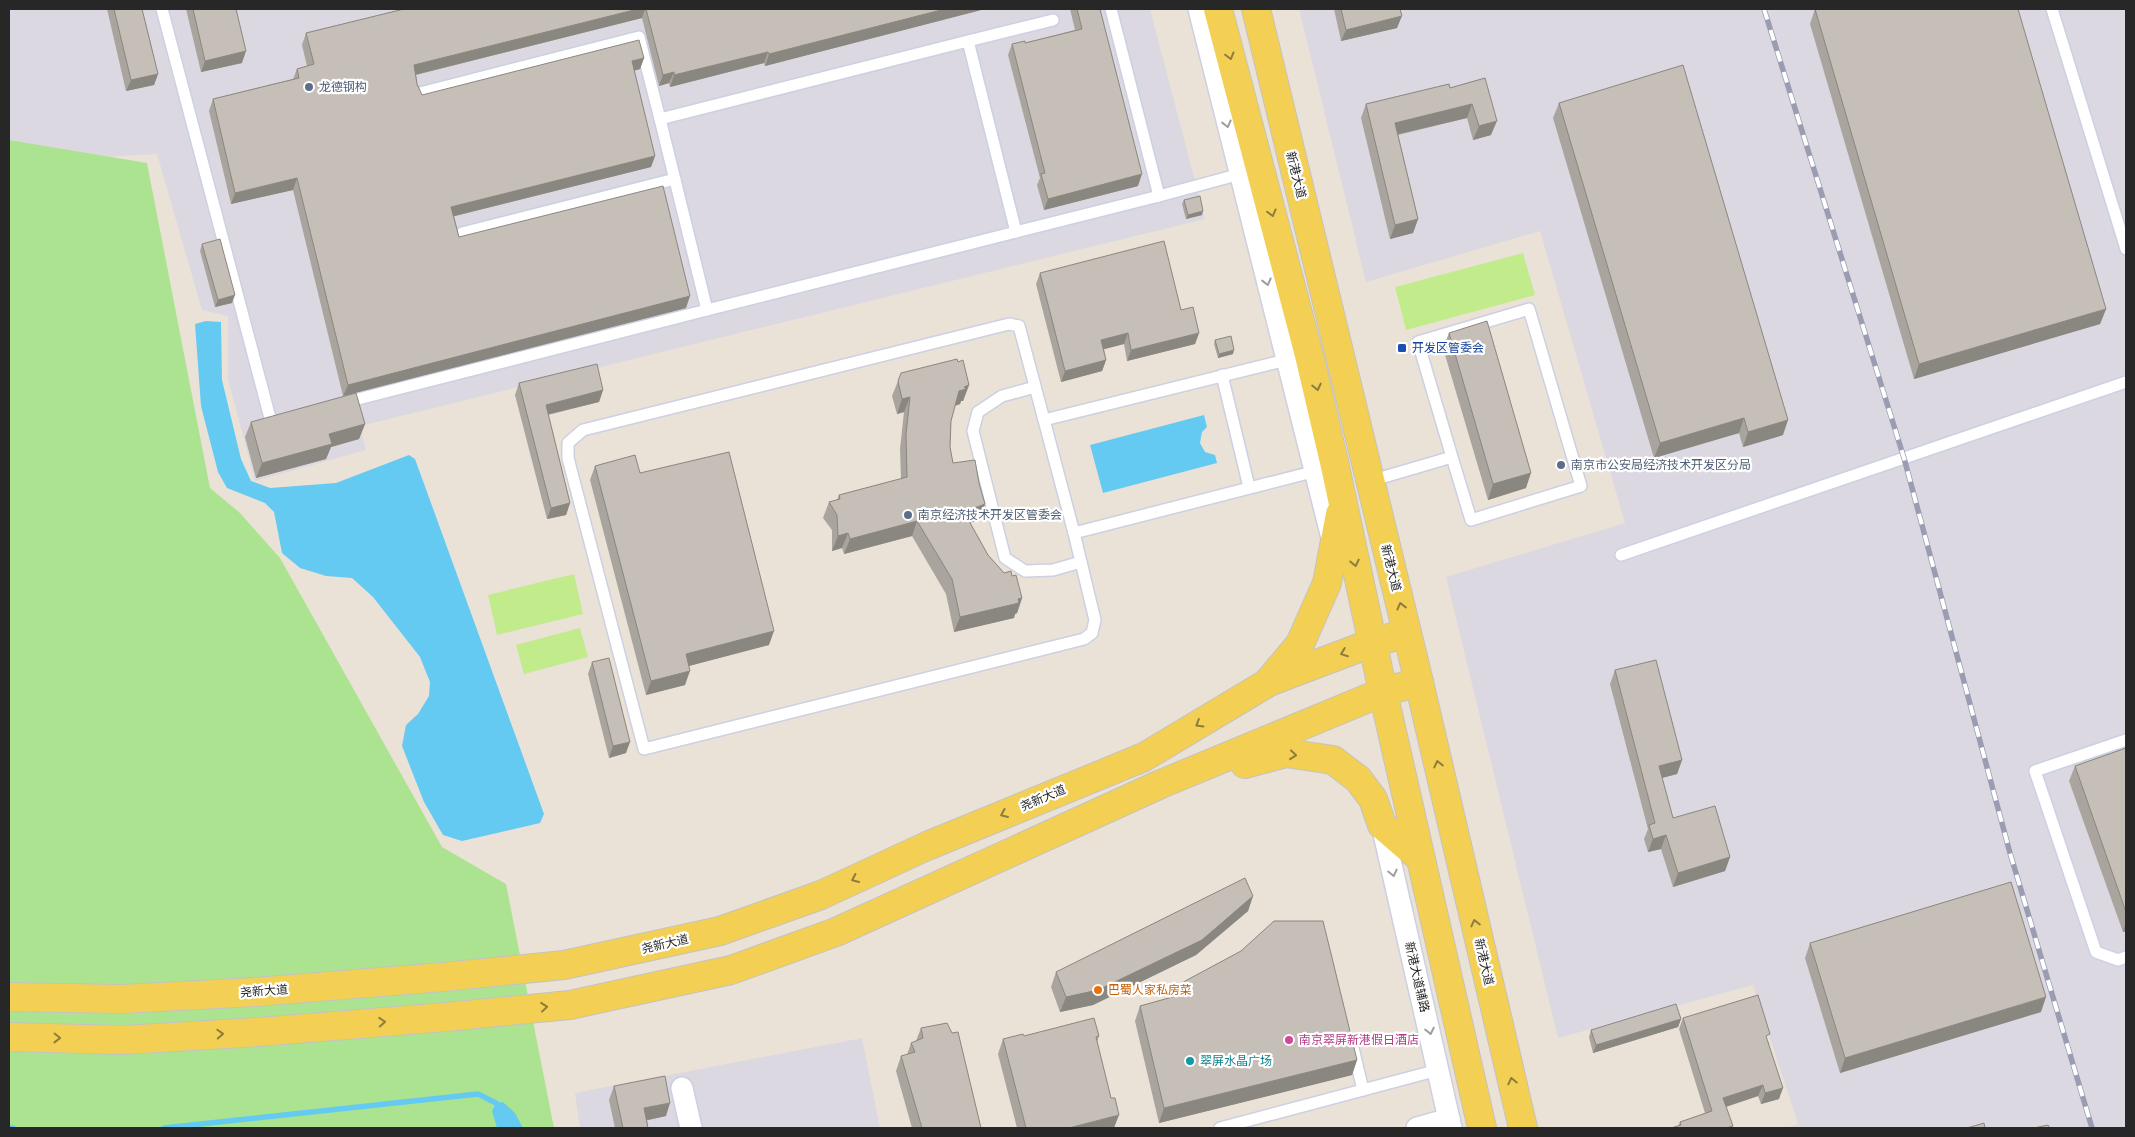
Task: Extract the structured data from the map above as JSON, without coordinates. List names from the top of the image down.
{
  "streets": {
    "main road": ["新港大道", "尧新大道"],
    "street": ["新港大道辅路"]
  },
  "crossings": [
    ["新港大道", "尧新大道"]
  ],
  "one_way": ["新港大道辅路"],
  "places": {
    "other": [
      "龙德钢构",
      "南京市公安局经济技术开发区分局",
      "南京经济技术开发区管委会",
      "巴蜀人家私房菜",
      "南京翠屏新港假日酒店",
      "翠屏水晶广场"
    ],
    "transit": ["开发区管委会"]
  }
}
